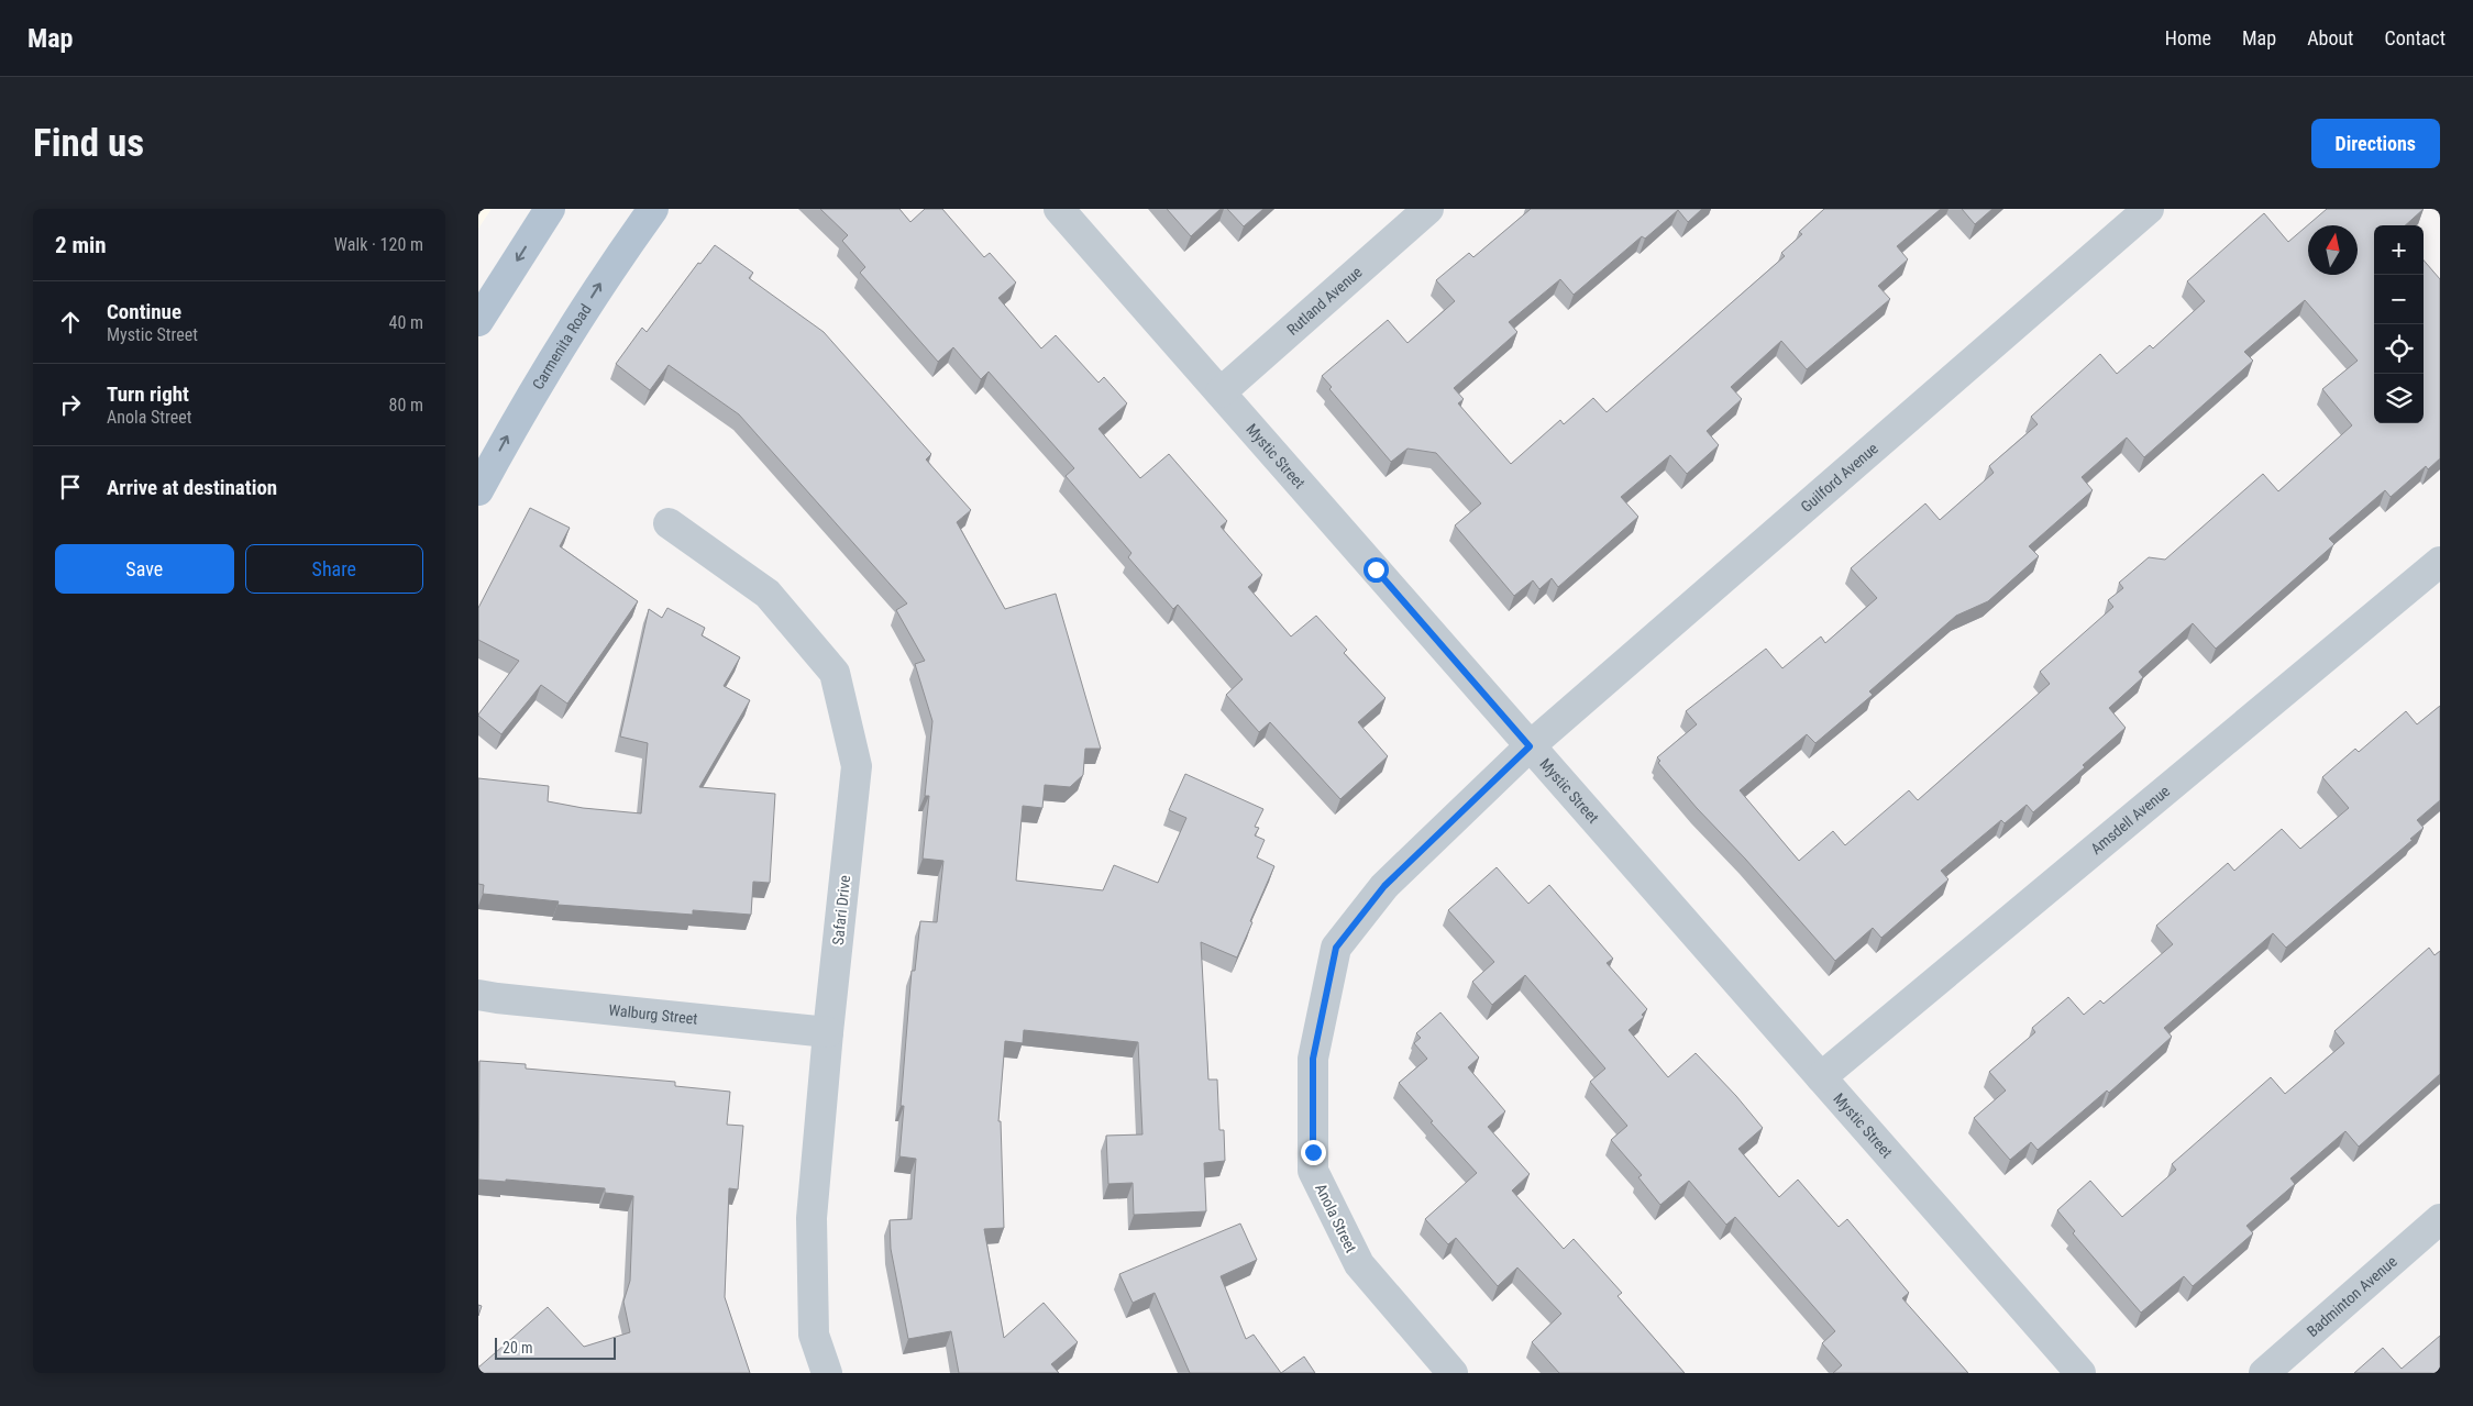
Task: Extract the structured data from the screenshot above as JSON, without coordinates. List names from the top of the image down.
{
  "streets": {
    "main road": ["Carmenita Road"],
    "street": [
      "Rutland Avenue",
      "Mystic Street",
      "Guilford Avenue",
      "Amsdell Avenue",
      "Safari Drive",
      "Walburg Street",
      "Anola Street",
      "Badminton Avenue"
    ]
  },
  "crossings": [
    ["Rutland Avenue", "Mystic Street"],
    ["Mystic Street", "Guilford Avenue"],
    ["Mystic Street", "Amsdell Avenue"],
    ["Mystic Street", "Anola Street"],
    ["Guilford Avenue", "Anola Street"],
    ["Safari Drive", "Walburg Street"]
  ],
  "scale_bar": "20 m",
  "north": "top",
  "page": {
    "header": "Map",
    "nav": [
      "Home",
      "Map",
      "About",
      "Contact"
    ],
    "buttons": [
      "Directions",
      ["Save", "Share"]
    ],
    "title": "Find us",
    "heading": ["2 min", "Walk · 120 m"],
    "map_buttons": ["+", "−"],
    "list": [
      ["Continue", "Mystic Street", "40 m"],
      ["Turn right", "Anola Street", "80 m"],
      "Arrive at destination"
    ],
    "scale": "20 m"
  }
}
